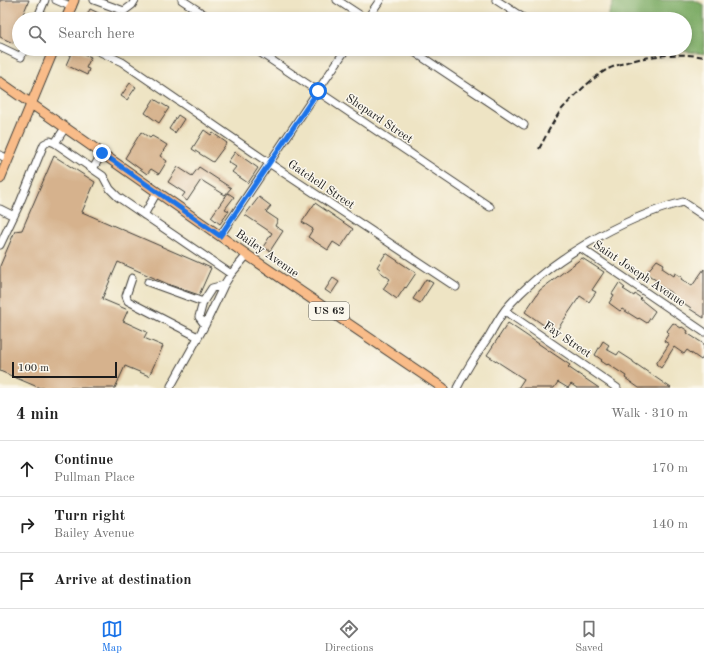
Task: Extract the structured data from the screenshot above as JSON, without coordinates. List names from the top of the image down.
{
  "streets": {
    "main road": ["Bailey Avenue", "US 62"],
    "street": [
      "Shepard Street",
      "Gatchell Street",
      "Saint Joseph Avenue",
      "Fay Street"
    ]
  },
  "scale_bar": "100 m",
  "page": {
    "search": "Search here",
    "scale": "100 m",
    "heading": ["4 min", "Walk · 310 m"],
    "list": [
      ["Continue", "Pullman Place", "170 m"],
      ["Turn right", "Bailey Avenue", "140 m"],
      "Arrive at destination"
    ],
    "nav": ["Map", "Directions", "Saved"]
  }
}
